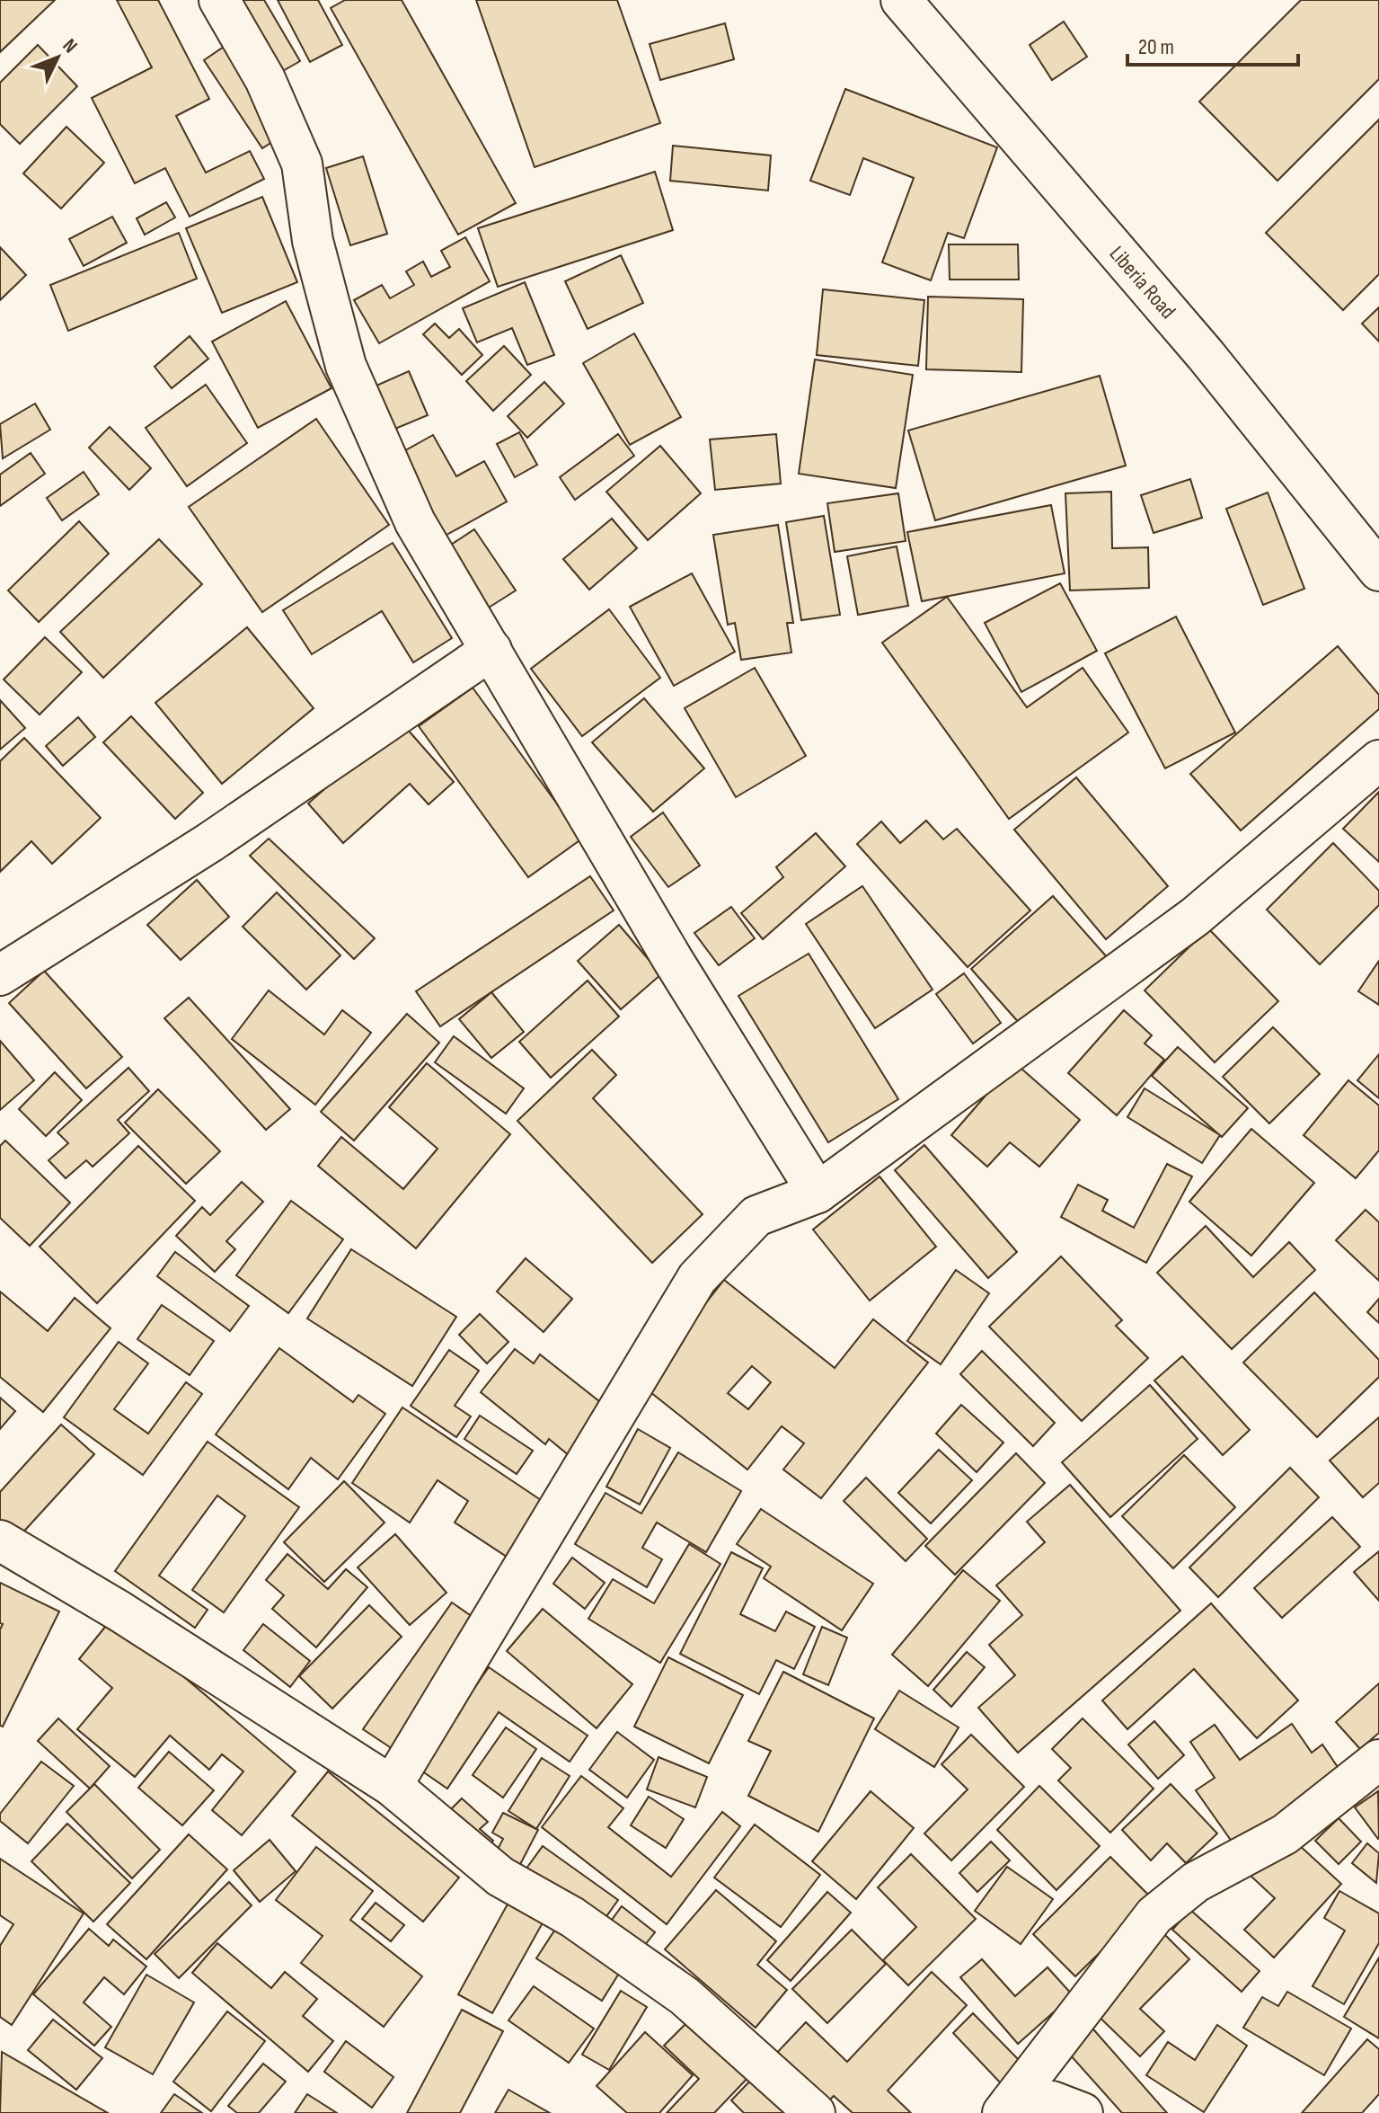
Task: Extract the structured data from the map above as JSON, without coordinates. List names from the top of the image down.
{
  "streets": {
    "street": ["Liberia Road"]
  },
  "scale_bar": "20 m",
  "north": "top right"
}
